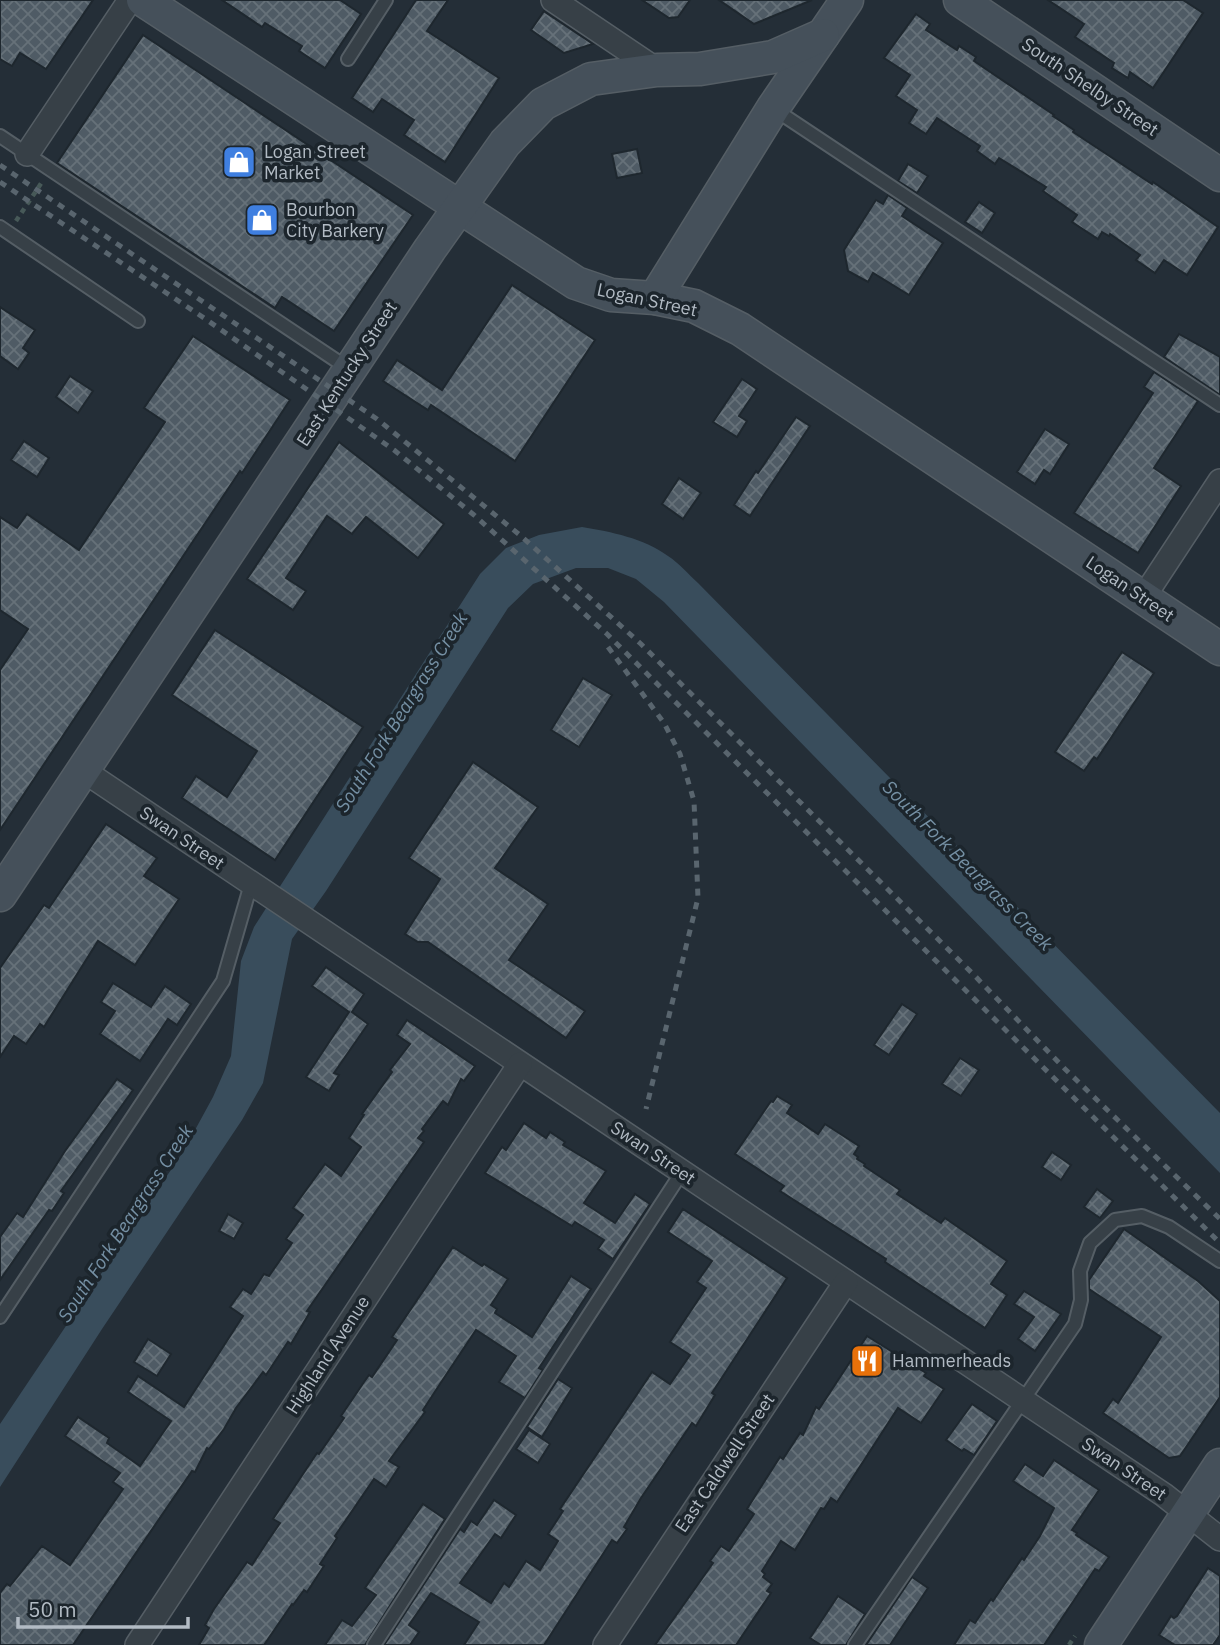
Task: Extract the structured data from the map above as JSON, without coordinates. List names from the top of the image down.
{
  "streets": {
    "street": [
      "South Shelby Street",
      "Logan Street",
      "East Kentucky Street",
      "Swan Street",
      "Highland Avenue",
      "East Caldwell Street"
    ]
  },
  "crossings": [
    ["Logan Street", "East Kentucky Street"],
    ["East Kentucky Street", "Swan Street"],
    ["Swan Street", "Highland Avenue"],
    ["Swan Street", "East Caldwell Street"]
  ],
  "water": ["South Fork Beargrass Creek"],
  "places": {
    "shop": ["Logan Street Market", "Bourbon City Barkery"],
    "restaurant": ["Hammerheads"]
  },
  "scale_bar": "50 m"
}
